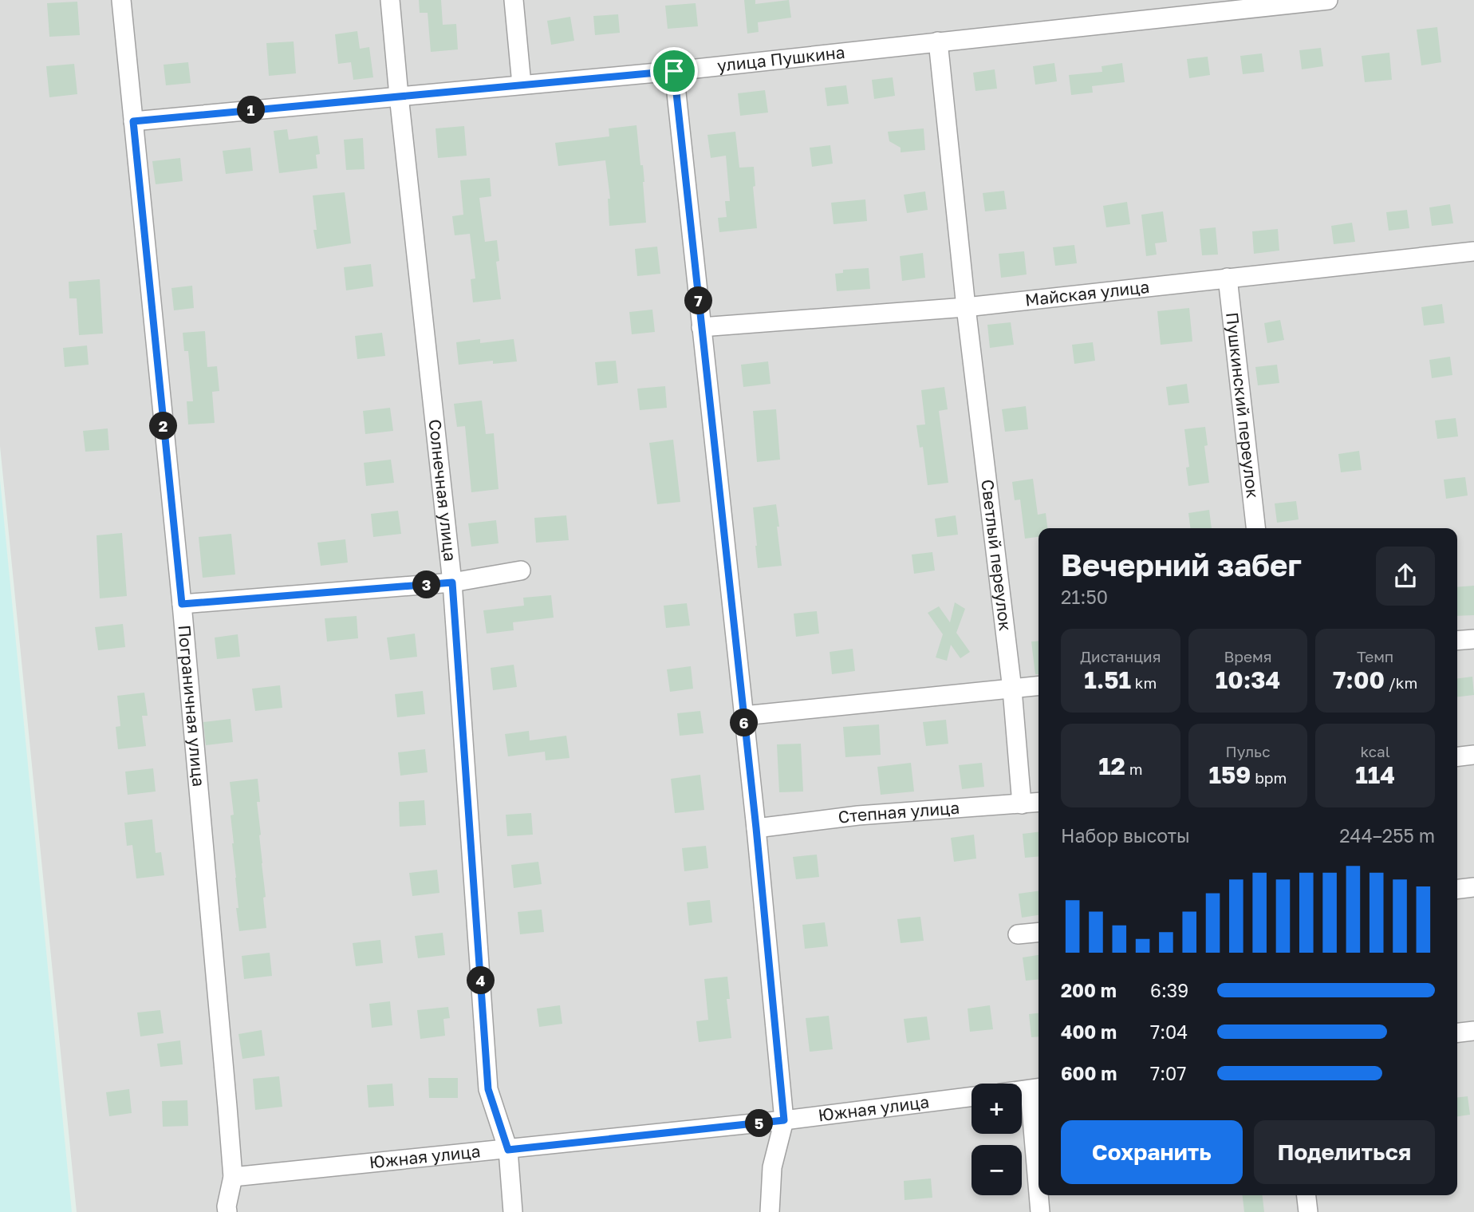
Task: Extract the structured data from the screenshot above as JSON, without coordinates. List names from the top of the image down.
{
  "streets": {
    "street": [
      "улица Пушкина",
      "Майская улица",
      "Пушкинский переулок",
      "Солнечная улица",
      "Светлый переулок",
      "Пограничная улица",
      "Степная улица",
      "Южная улица"
    ]
  },
  "crossings": [
    ["улица Пушкина", "Солнечная улица"],
    ["улица Пушкина", "Светлый переулок"],
    ["улица Пушкина", "Пограничная улица"],
    ["Майская улица", "Пушкинский переулок"],
    ["Майская улица", "Светлый переулок"],
    ["Солнечная улица", "Южная улица"],
    ["Светлый переулок", "Степная улица"],
    ["Пограничная улица", "Южная улица"]
  ],
  "page": {
    "pins": [
      "1",
      "7",
      "2",
      "3",
      "6",
      "4",
      "5"
    ],
    "heading": ["Вечерний забег", "21:50"],
    "stats": [
      ["Дистанция", "1.51 km"],
      ["Время", "10:34"],
      ["Темп", "7:00 /km"],
      ["12 m"],
      ["Пульс", "159 bpm"],
      ["kcal", "114"]
    ],
    "chart": ["Набор высоты", "244–255 m"],
    "list": [
      {
        "name": "200 m",
        "note": "6:39"
      },
      {
        "name": "400 m",
        "note": "7:04"
      },
      {
        "name": "600 m",
        "note": "7:07"
      }
    ],
    "map_buttons": ["+", "−"],
    "buttons": ["Сохранить", "Поделиться"]
  }
}
